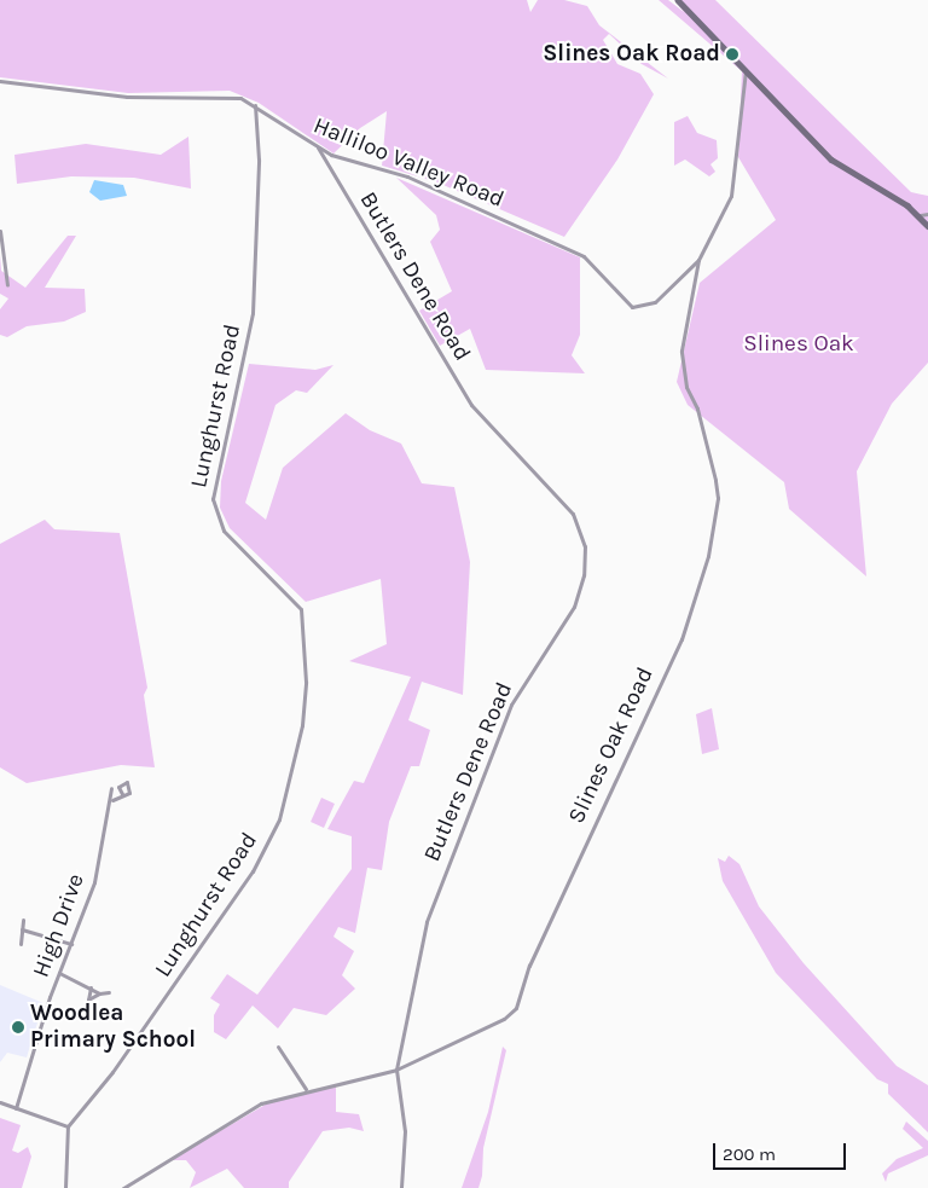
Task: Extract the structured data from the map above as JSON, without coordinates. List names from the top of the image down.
{
  "streets": {
    "street": [
      "Halliloo Valley Road",
      "Butlers Dene Road",
      "Lunghurst Road",
      "Slines Oak Road",
      "High Drive"
    ]
  },
  "crossings": [
    ["Halliloo Valley Road", "Butlers Dene Road"],
    ["Halliloo Valley Road", "Lunghurst Road"],
    ["Halliloo Valley Road", "Slines Oak Road"],
    ["Butlers Dene Road", "Slines Oak Road"]
  ],
  "parks": ["Slines Oak"],
  "places": ["Slines Oak Road", "Woodlea Primary School"],
  "scale_bar": "200 m"
}
